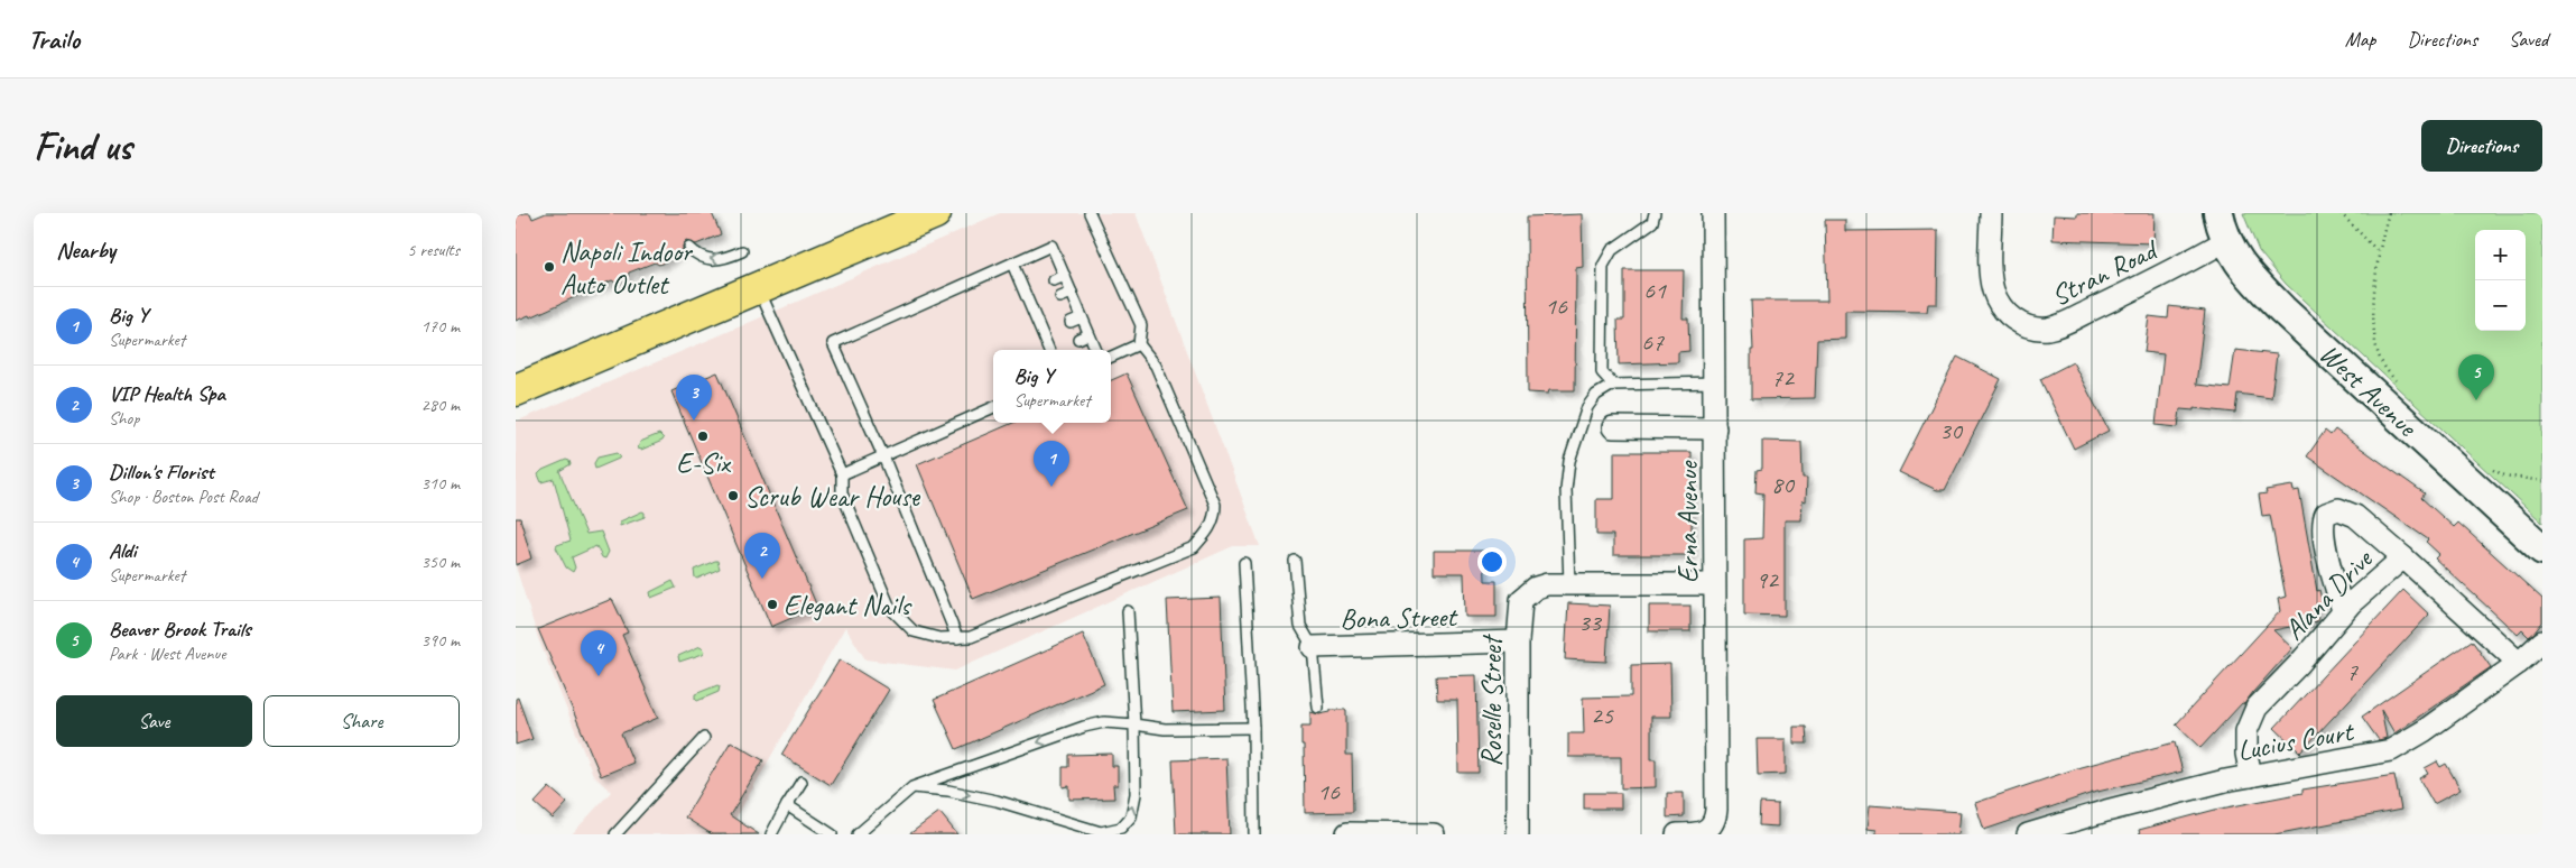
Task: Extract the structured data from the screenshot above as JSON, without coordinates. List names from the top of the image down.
{
  "streets": {
    "street": [
      "Stran Road",
      "West Avenue",
      "Erna Avenue",
      "Alana Drive",
      "Bona Street",
      "Roselle Street",
      "Lucius Court"
    ]
  },
  "crossings": [
    ["Stran Road", "West Avenue"],
    ["Alana Drive", "Lucius Court"],
    ["Bona Street", "Roselle Street"]
  ],
  "places": [
    "Napoli Indoor Auto Outlet",
    "E-Six",
    "Scrub Wear House",
    "Elegant Nails"
  ],
  "house_numbers": [
    "61",
    "16",
    "67",
    "72",
    "30",
    "80",
    "92",
    "33",
    "7",
    "25",
    "16"
  ],
  "page": {
    "header": "Trailo",
    "nav": ["Map", "Directions", "Saved"],
    "buttons": [
      "Directions",
      ["Save", "Share"]
    ],
    "title": "Find us",
    "heading": ["Nearby", "5 results"],
    "map_buttons": ["+", "−"],
    "list": [
      {
        "mark": "1",
        "name": "Big Y",
        "note": "Supermarket",
        "value": "170 m"
      },
      {
        "mark": "2",
        "name": "VIP Health Spa",
        "note": "Shop",
        "value": "280 m"
      },
      {
        "mark": "3",
        "name": "Dillon's Florist",
        "note": "Shop · Boston Post Road",
        "value": "310 m"
      },
      {
        "mark": "4",
        "name": "Aldi",
        "note": "Supermarket",
        "value": "350 m"
      },
      {
        "mark": "5",
        "name": "Beaver Brook Trails",
        "note": "Park · West Avenue",
        "value": "390 m"
      }
    ],
    "popup": ["Big Y", "Supermarket"],
    "pins": [
      "5",
      "3",
      "1",
      "2",
      "4"
    ]
  }
}
